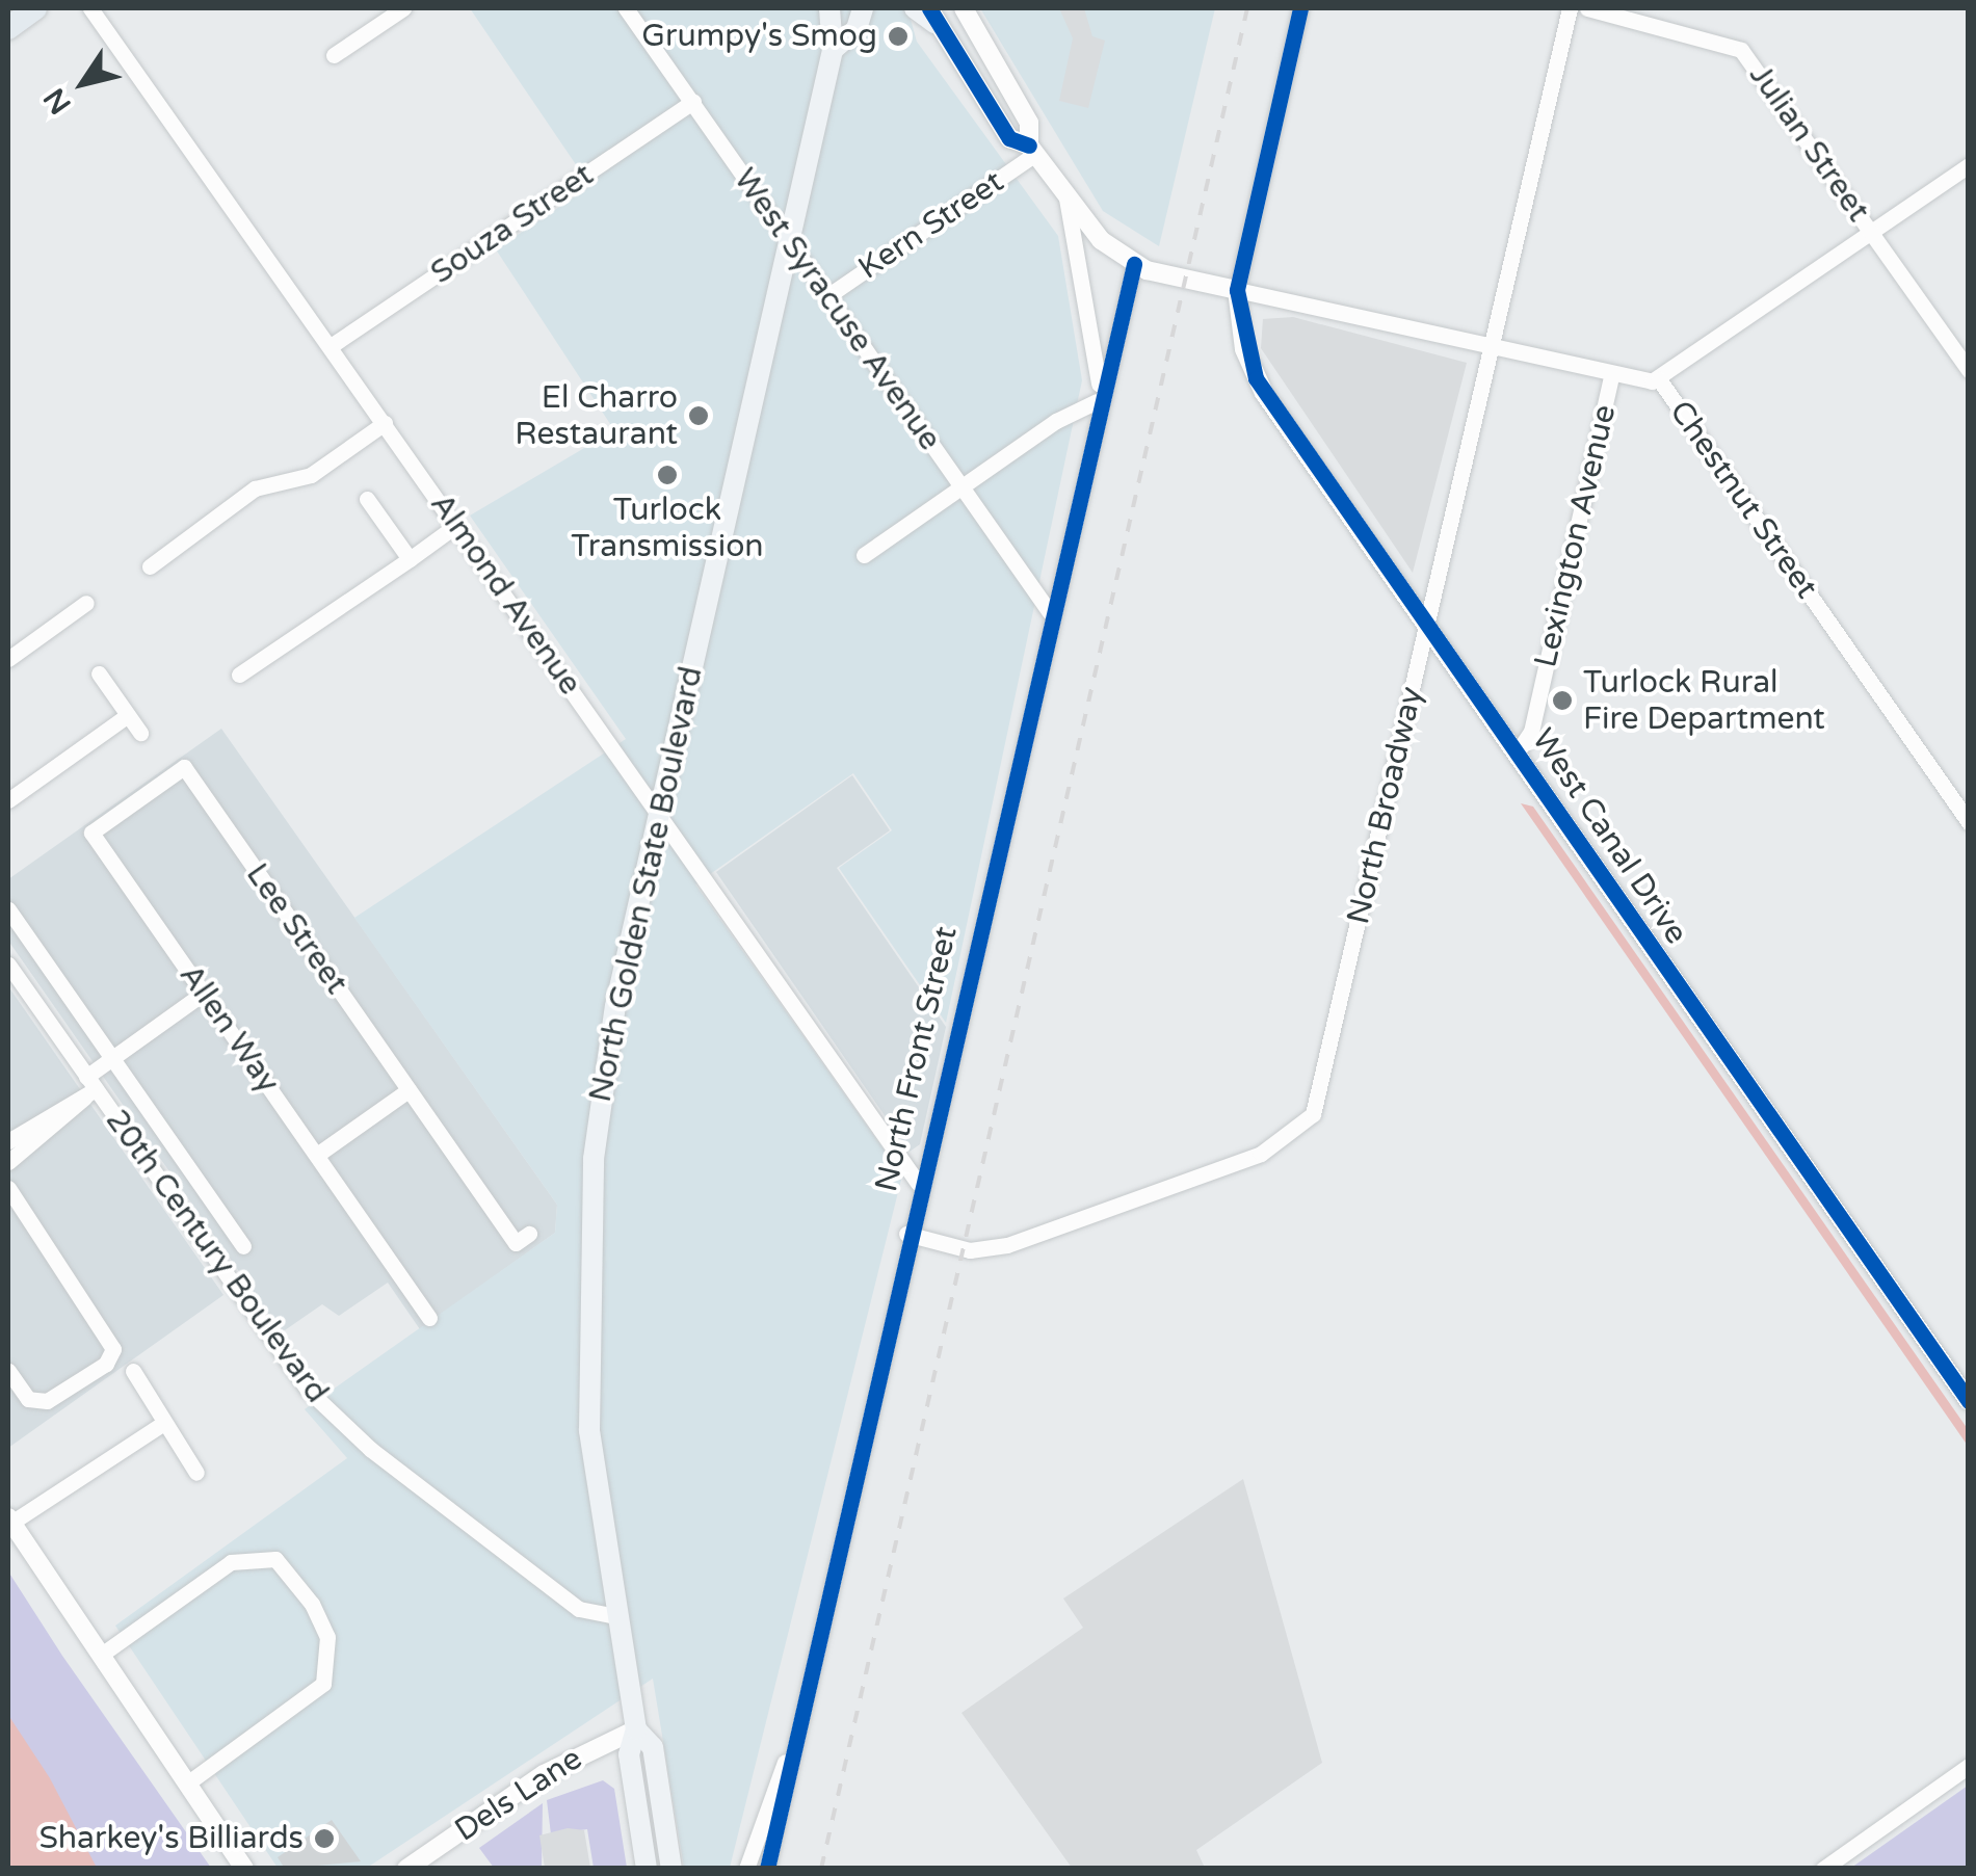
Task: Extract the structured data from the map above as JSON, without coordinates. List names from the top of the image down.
{
  "streets": {
    "main road": ["North Golden State Boulevard"],
    "street": [
      "Julian Street",
      "Souza Street",
      "Kern Street",
      "West Syracuse Avenue",
      "Chestnut Street",
      "Lexington Avenue",
      "Almond Avenue",
      "North Broadway",
      "West Canal Drive",
      "Lee Street",
      "Allen Way",
      "North Front Street",
      "20th Century Boulevard",
      "Dels Lane"
    ]
  },
  "crossings": [
    ["Souza Street", "West Syracuse Avenue"],
    ["Souza Street", "Almond Avenue"],
    ["Kern Street", "West Syracuse Avenue"],
    ["West Syracuse Avenue", "North Golden State Boulevard"],
    ["West Syracuse Avenue", "North Front Street"],
    ["Chestnut Street", "Lexington Avenue"],
    ["Chestnut Street", "North Broadway"],
    ["Chestnut Street", "West Canal Drive"],
    ["Lexington Avenue", "West Canal Drive"],
    ["Almond Avenue", "North Golden State Boulevard"],
    ["Almond Avenue", "North Front Street"],
    ["North Broadway", "West Canal Drive"],
    ["North Broadway", "North Front Street"],
    ["North Golden State Boulevard", "20th Century Boulevard"],
    ["North Golden State Boulevard", "Dels Lane"],
    ["Lee Street", "Allen Way"]
  ],
  "places": [
    "Grumpy's Smog",
    "El Charro Restaurant",
    "Turlock Transmission",
    "Turlock Rural Fire Department",
    "Sharkey's Billiards"
  ],
  "north": "bottom left"
}
